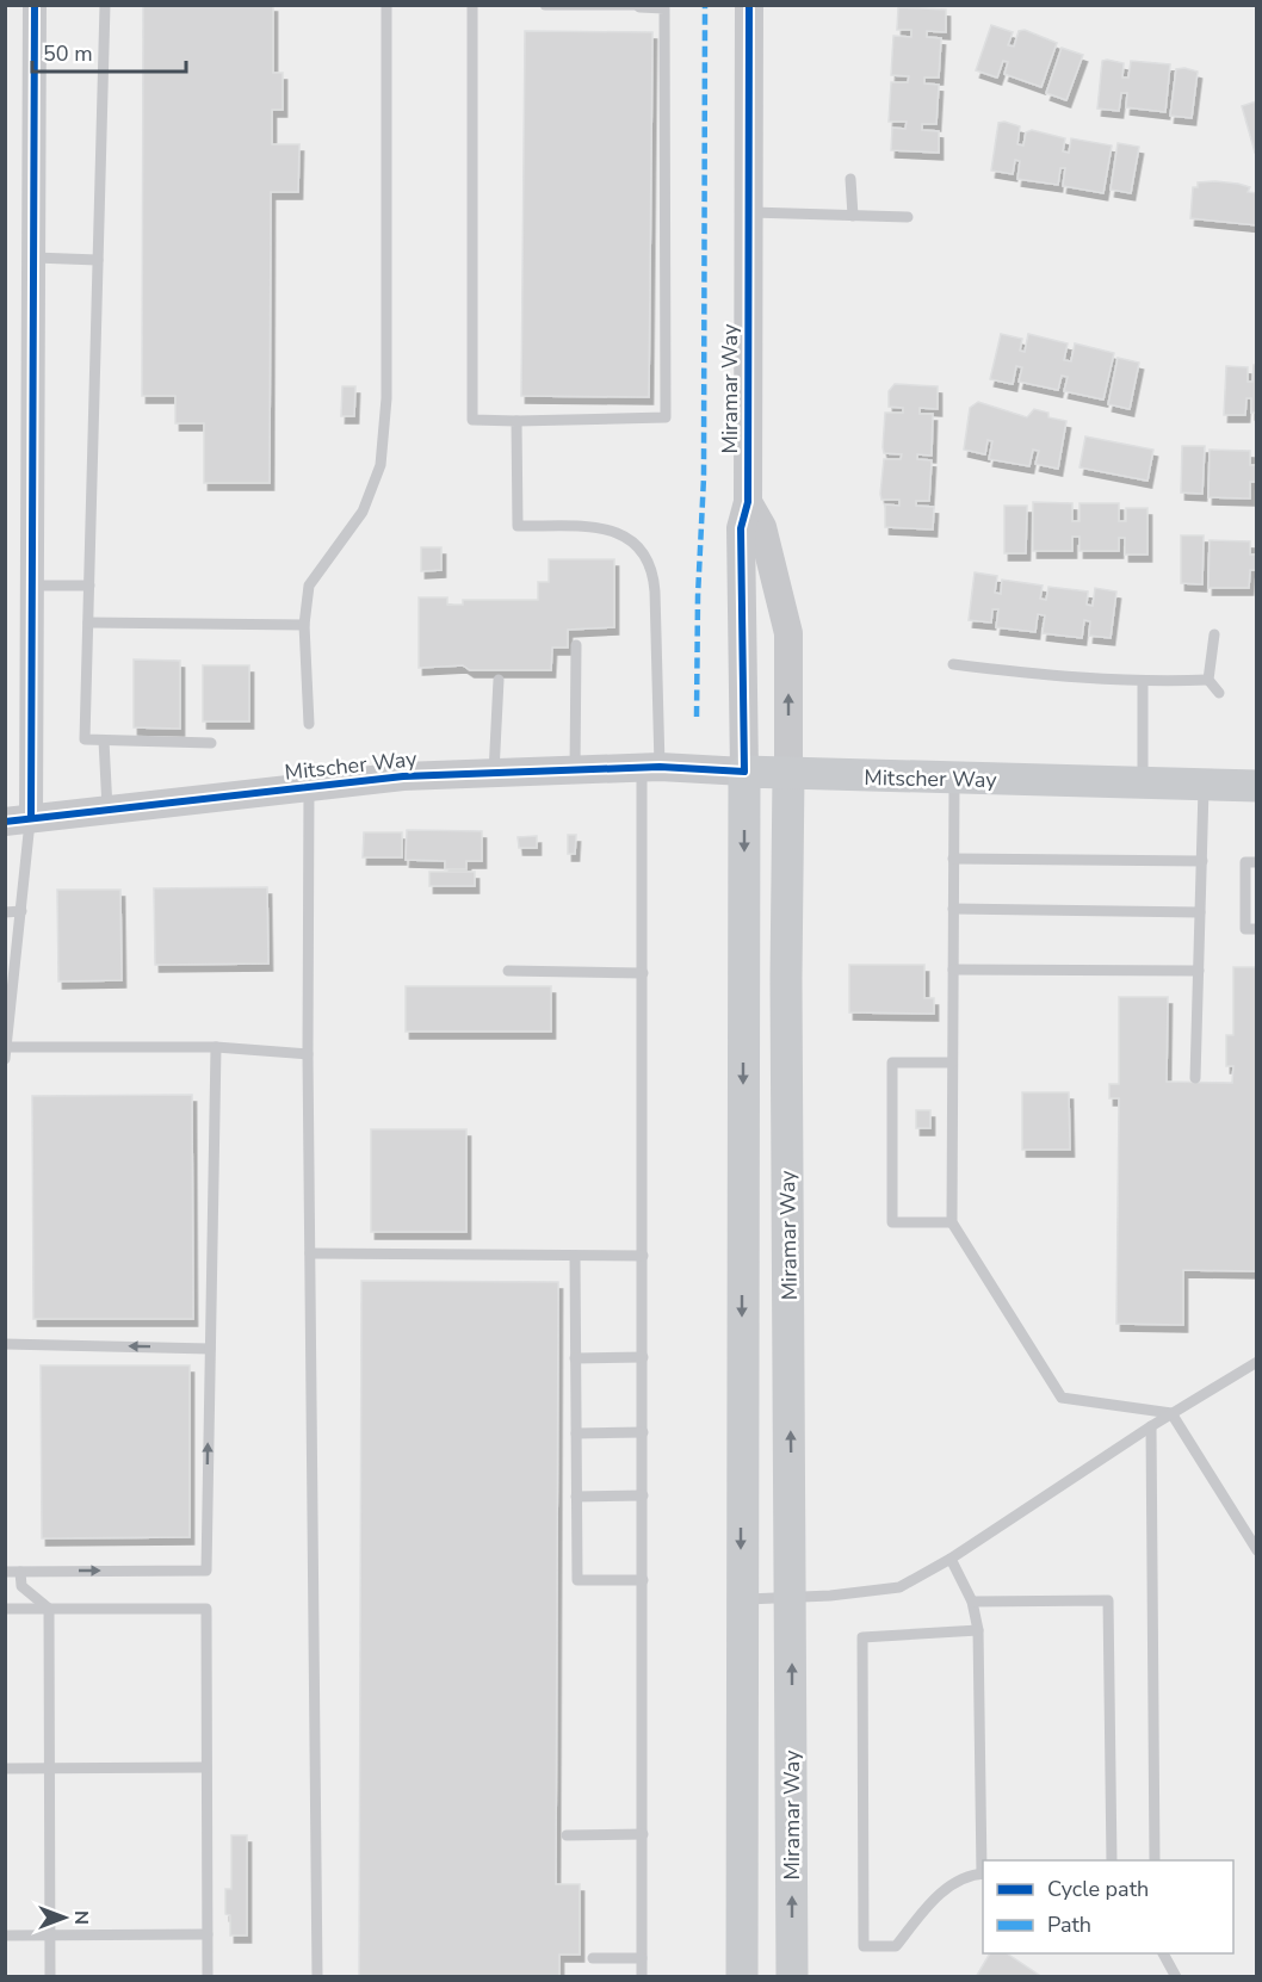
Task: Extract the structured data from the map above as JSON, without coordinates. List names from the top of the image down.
{
  "streets": {
    "main road": ["Miramar Way", "Mitscher Way"]
  },
  "crossings": [
    ["Miramar Way", "Mitscher Way"]
  ],
  "legend": ["Cycle path", "Path"],
  "scale_bar": "50 m",
  "north": "right"
}
